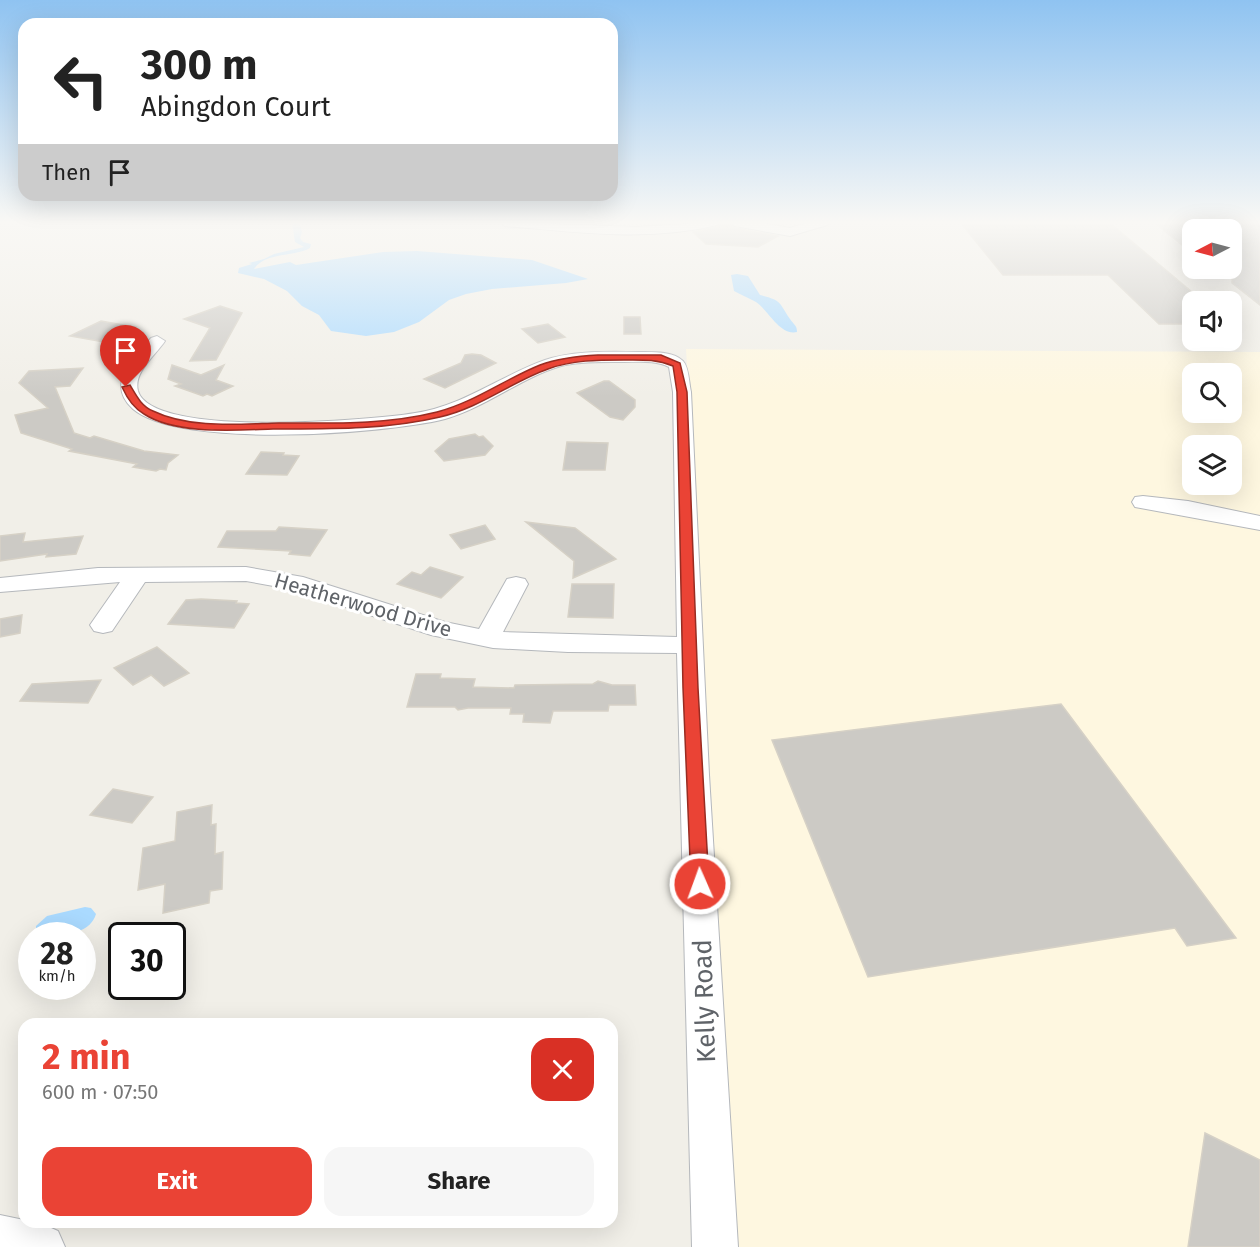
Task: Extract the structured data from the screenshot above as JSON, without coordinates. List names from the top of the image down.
{
  "streets": {
    "street": ["Heatherwood Drive", "Kelly Road"]
  },
  "crossings": [
    ["Heatherwood Drive", "Kelly Road"]
  ],
  "north": "left",
  "page": {
    "turn": ["300 m", "Abingdon Court"],
    "then": "Then",
    "speed": "28 km/h",
    "limit": "30",
    "heading": ["2 min", "600 m · 07:50"],
    "buttons": ["Exit", "Share"]
  }
}
